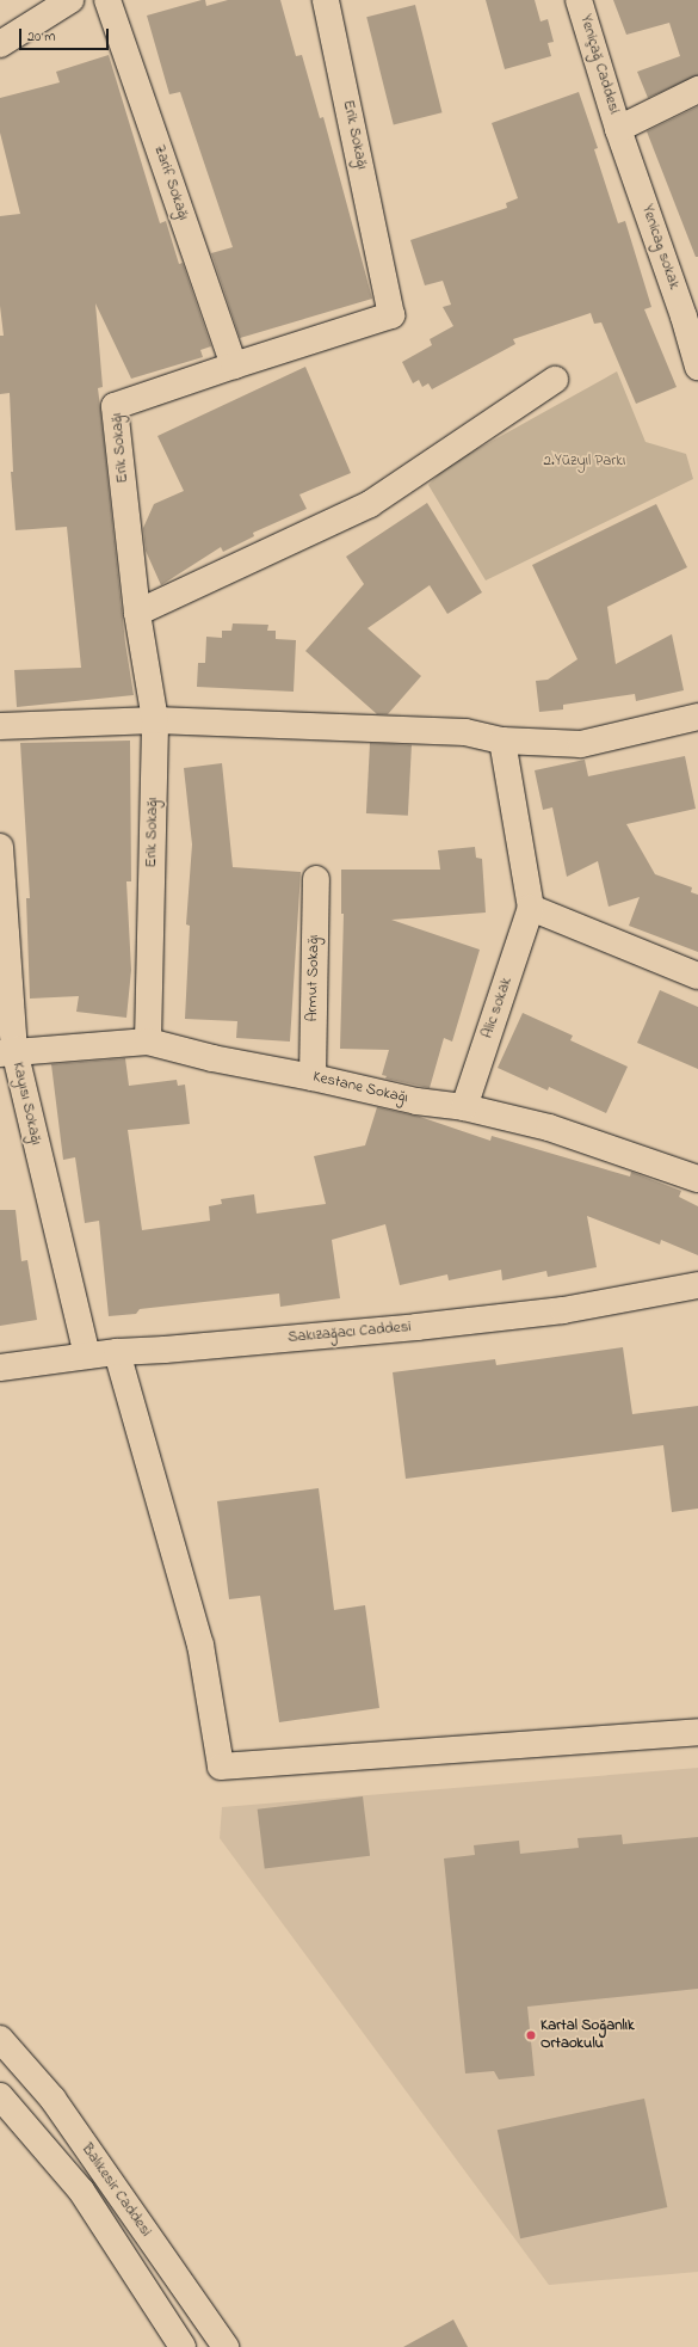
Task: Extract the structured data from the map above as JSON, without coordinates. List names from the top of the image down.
{
  "streets": {
    "street": [
      "Yeniçağ Caddesi",
      "Erik Sokağı",
      "Zarif Sokağı",
      "Yenicag sokak",
      "Armut Sokağı",
      "Alic sokak",
      "Kestane Sokağı",
      "Kayısı Sokağı",
      "Sakızağacı Caddesi",
      "Balıkesir Caddesi"
    ]
  },
  "crossings": [
    ["Yeniçağ Caddesi", "Yenicag sokak"],
    ["Erik Sokağı", "Zarif Sokağı"],
    ["Erik Sokağı", "Kestane Sokağı"],
    ["Armut Sokağı", "Kestane Sokağı"],
    ["Alic sokak", "Kestane Sokağı"],
    ["Kestane Sokağı", "Kayısı Sokağı"],
    ["Kayısı Sokağı", "Sakızağacı Caddesi"]
  ],
  "parks": ["2.Yüzyıl Parkı"],
  "places": ["Kartal Soğanlık Ortaokulu"],
  "scale_bar": "20 m"
}
